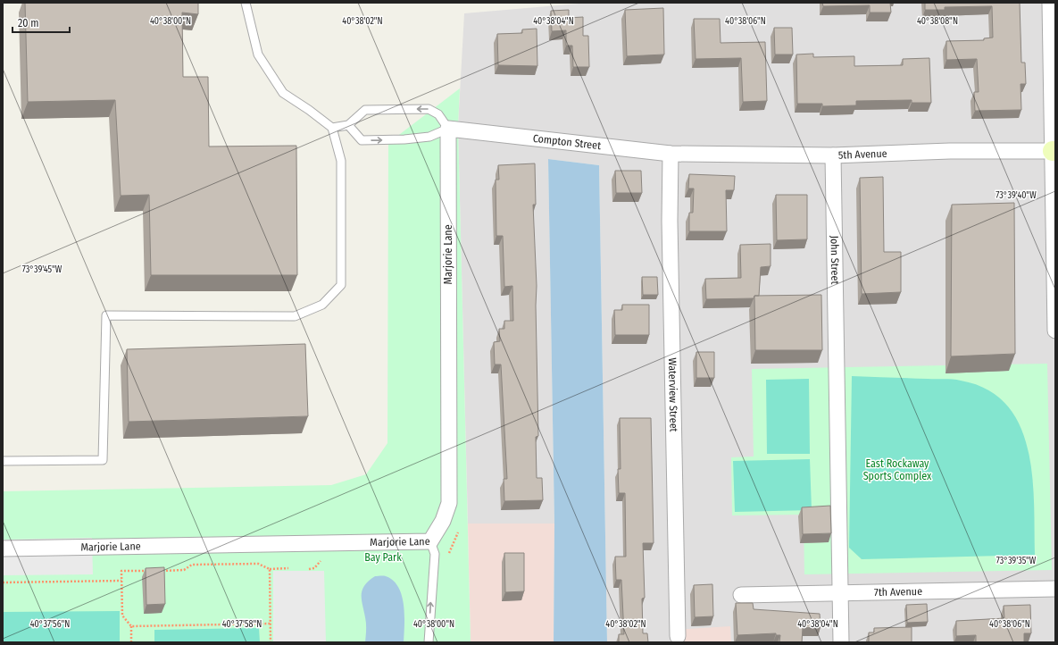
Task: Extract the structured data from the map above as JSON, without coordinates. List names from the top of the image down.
{
  "streets": {
    "street": [
      "Compton Street",
      "5th Avenue",
      "Marjorie Lane",
      "John Street",
      "Waterview Street",
      "7th Avenue"
    ]
  },
  "crossings": [
    ["Compton Street", "5th Avenue"],
    ["Compton Street", "Marjorie Lane"],
    ["Compton Street", "Waterview Street"],
    ["5th Avenue", "John Street"],
    ["5th Avenue", "Waterview Street"],
    ["John Street", "7th Avenue"]
  ],
  "parks": ["East Rockaway Sports Complex", "Bay Park"],
  "scale_bar": "20 m",
  "coordinates": [
    "40°38'00\"N",
    "40°38'02\"N",
    "40°38'04\"N",
    "40°38'06\"N",
    "40°38'08\"N",
    "73°39'40\"W",
    "73°39'45\"W",
    "73°39'35\"W",
    "40°37'56\"N",
    "40°37'58\"N"
  ]
}
